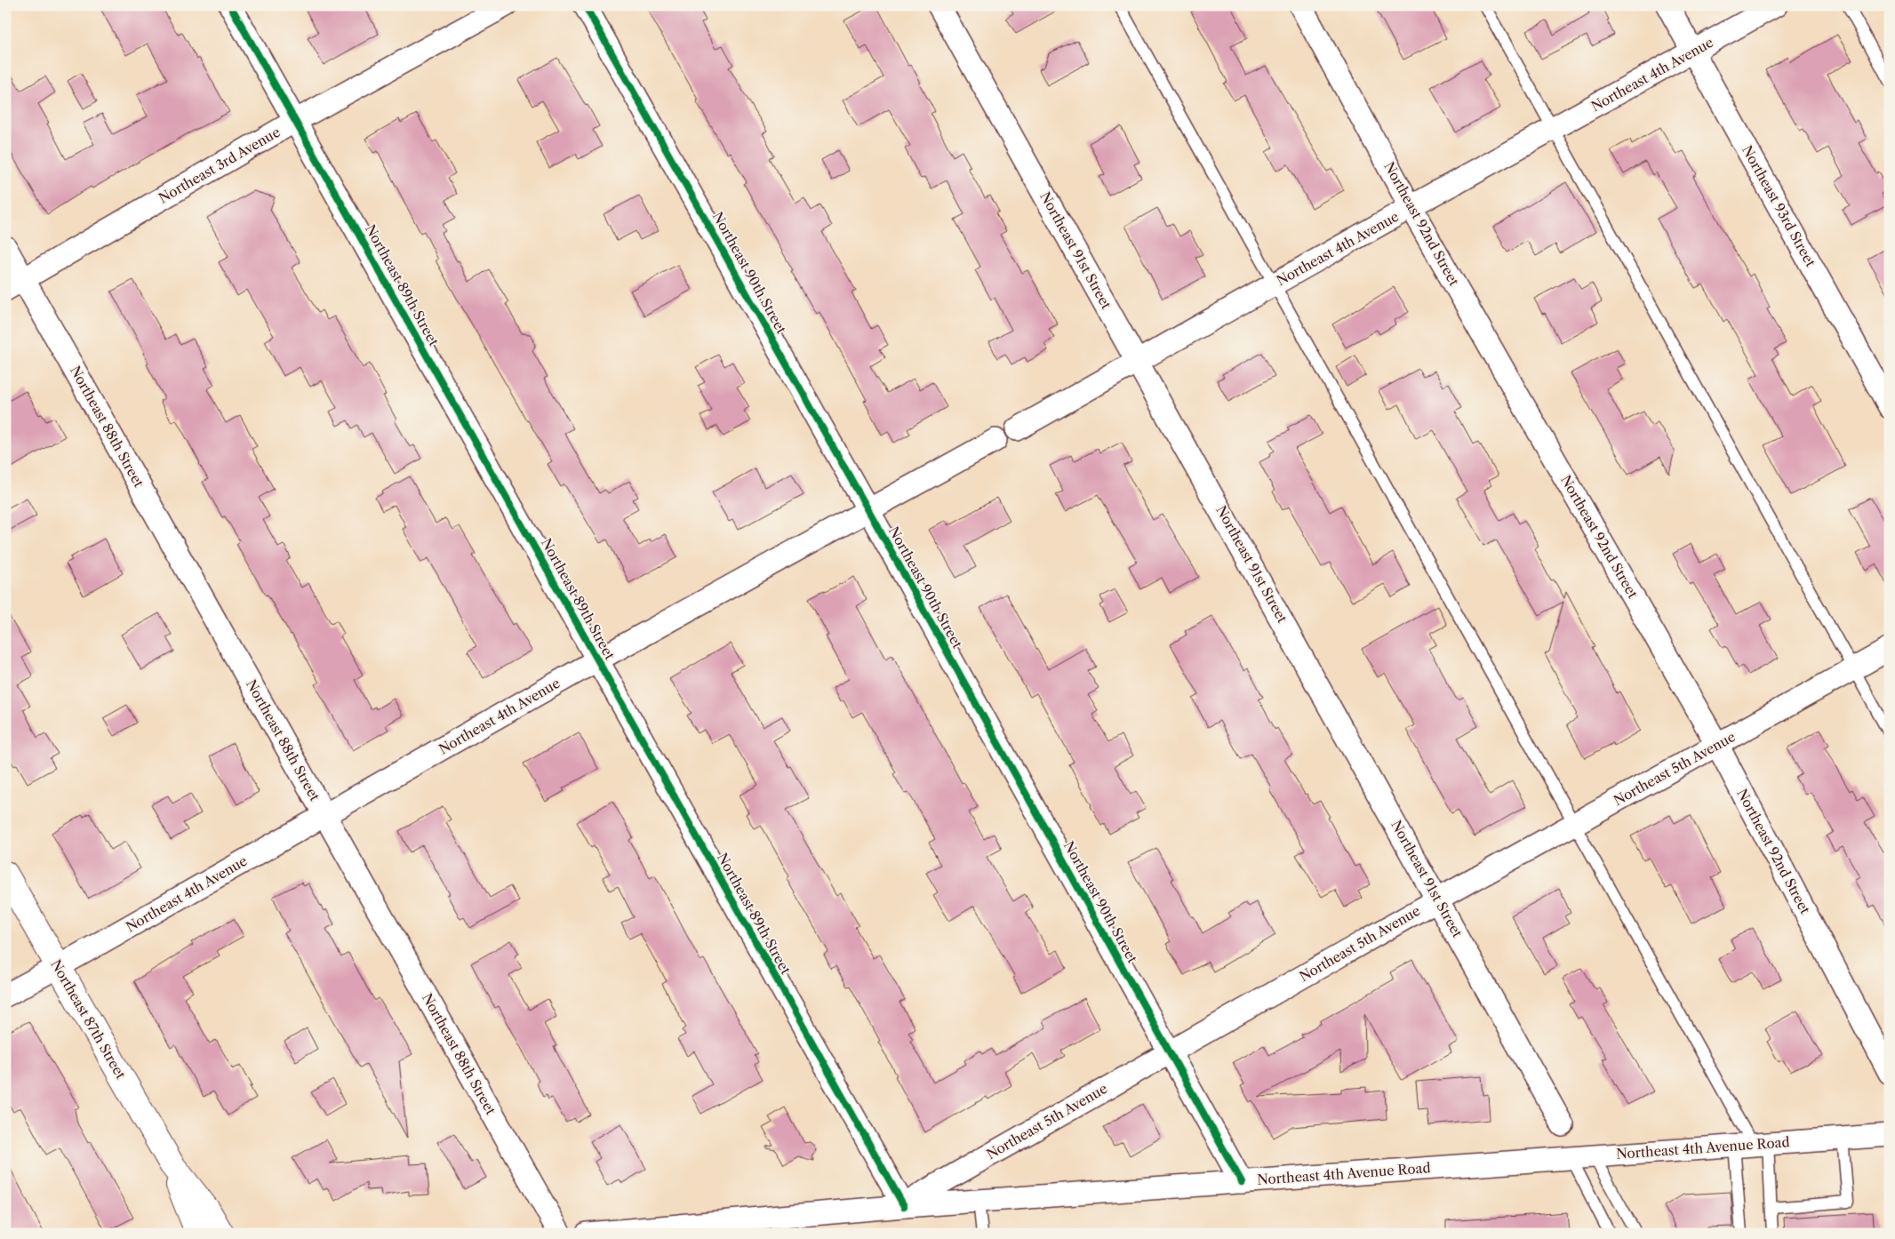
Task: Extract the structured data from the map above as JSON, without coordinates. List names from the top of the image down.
{
  "streets": {
    "street": [
      "Northeast 4th Avenue",
      "Northeast 3rd Avenue",
      "Northeast 93rd Street",
      "Northeast 92nd Street",
      "Northeast 91st Street",
      "Northeast 90th Street",
      "Northeast 89th Street",
      "Northeast 88th Street",
      "Northeast 5th Avenue",
      "Northeast 87th Street",
      "Northeast 4th Avenue Road"
    ]
  },
  "crossings": [
    ["Northeast 4th Avenue", "Northeast 93rd Street"],
    ["Northeast 4th Avenue", "Northeast 92nd Street"],
    ["Northeast 4th Avenue", "Northeast 91st Street"],
    ["Northeast 4th Avenue", "Northeast 90th Street"],
    ["Northeast 4th Avenue", "Northeast 89th Street"],
    ["Northeast 4th Avenue", "Northeast 88th Street"],
    ["Northeast 4th Avenue", "Northeast 87th Street"],
    ["Northeast 3rd Avenue", "Northeast 89th Street"],
    ["Northeast 3rd Avenue", "Northeast 88th Street"],
    ["Northeast 92nd Street", "Northeast 5th Avenue"],
    ["Northeast 91st Street", "Northeast 5th Avenue"],
    ["Northeast 90th Street", "Northeast 5th Avenue"],
    ["Northeast 90th Street", "Northeast 4th Avenue Road"],
    ["Northeast 89th Street", "Northeast 5th Avenue"],
    ["Northeast 89th Street", "Northeast 4th Avenue Road"],
    ["Northeast 5th Avenue", "Northeast 4th Avenue Road"]
  ]
}
